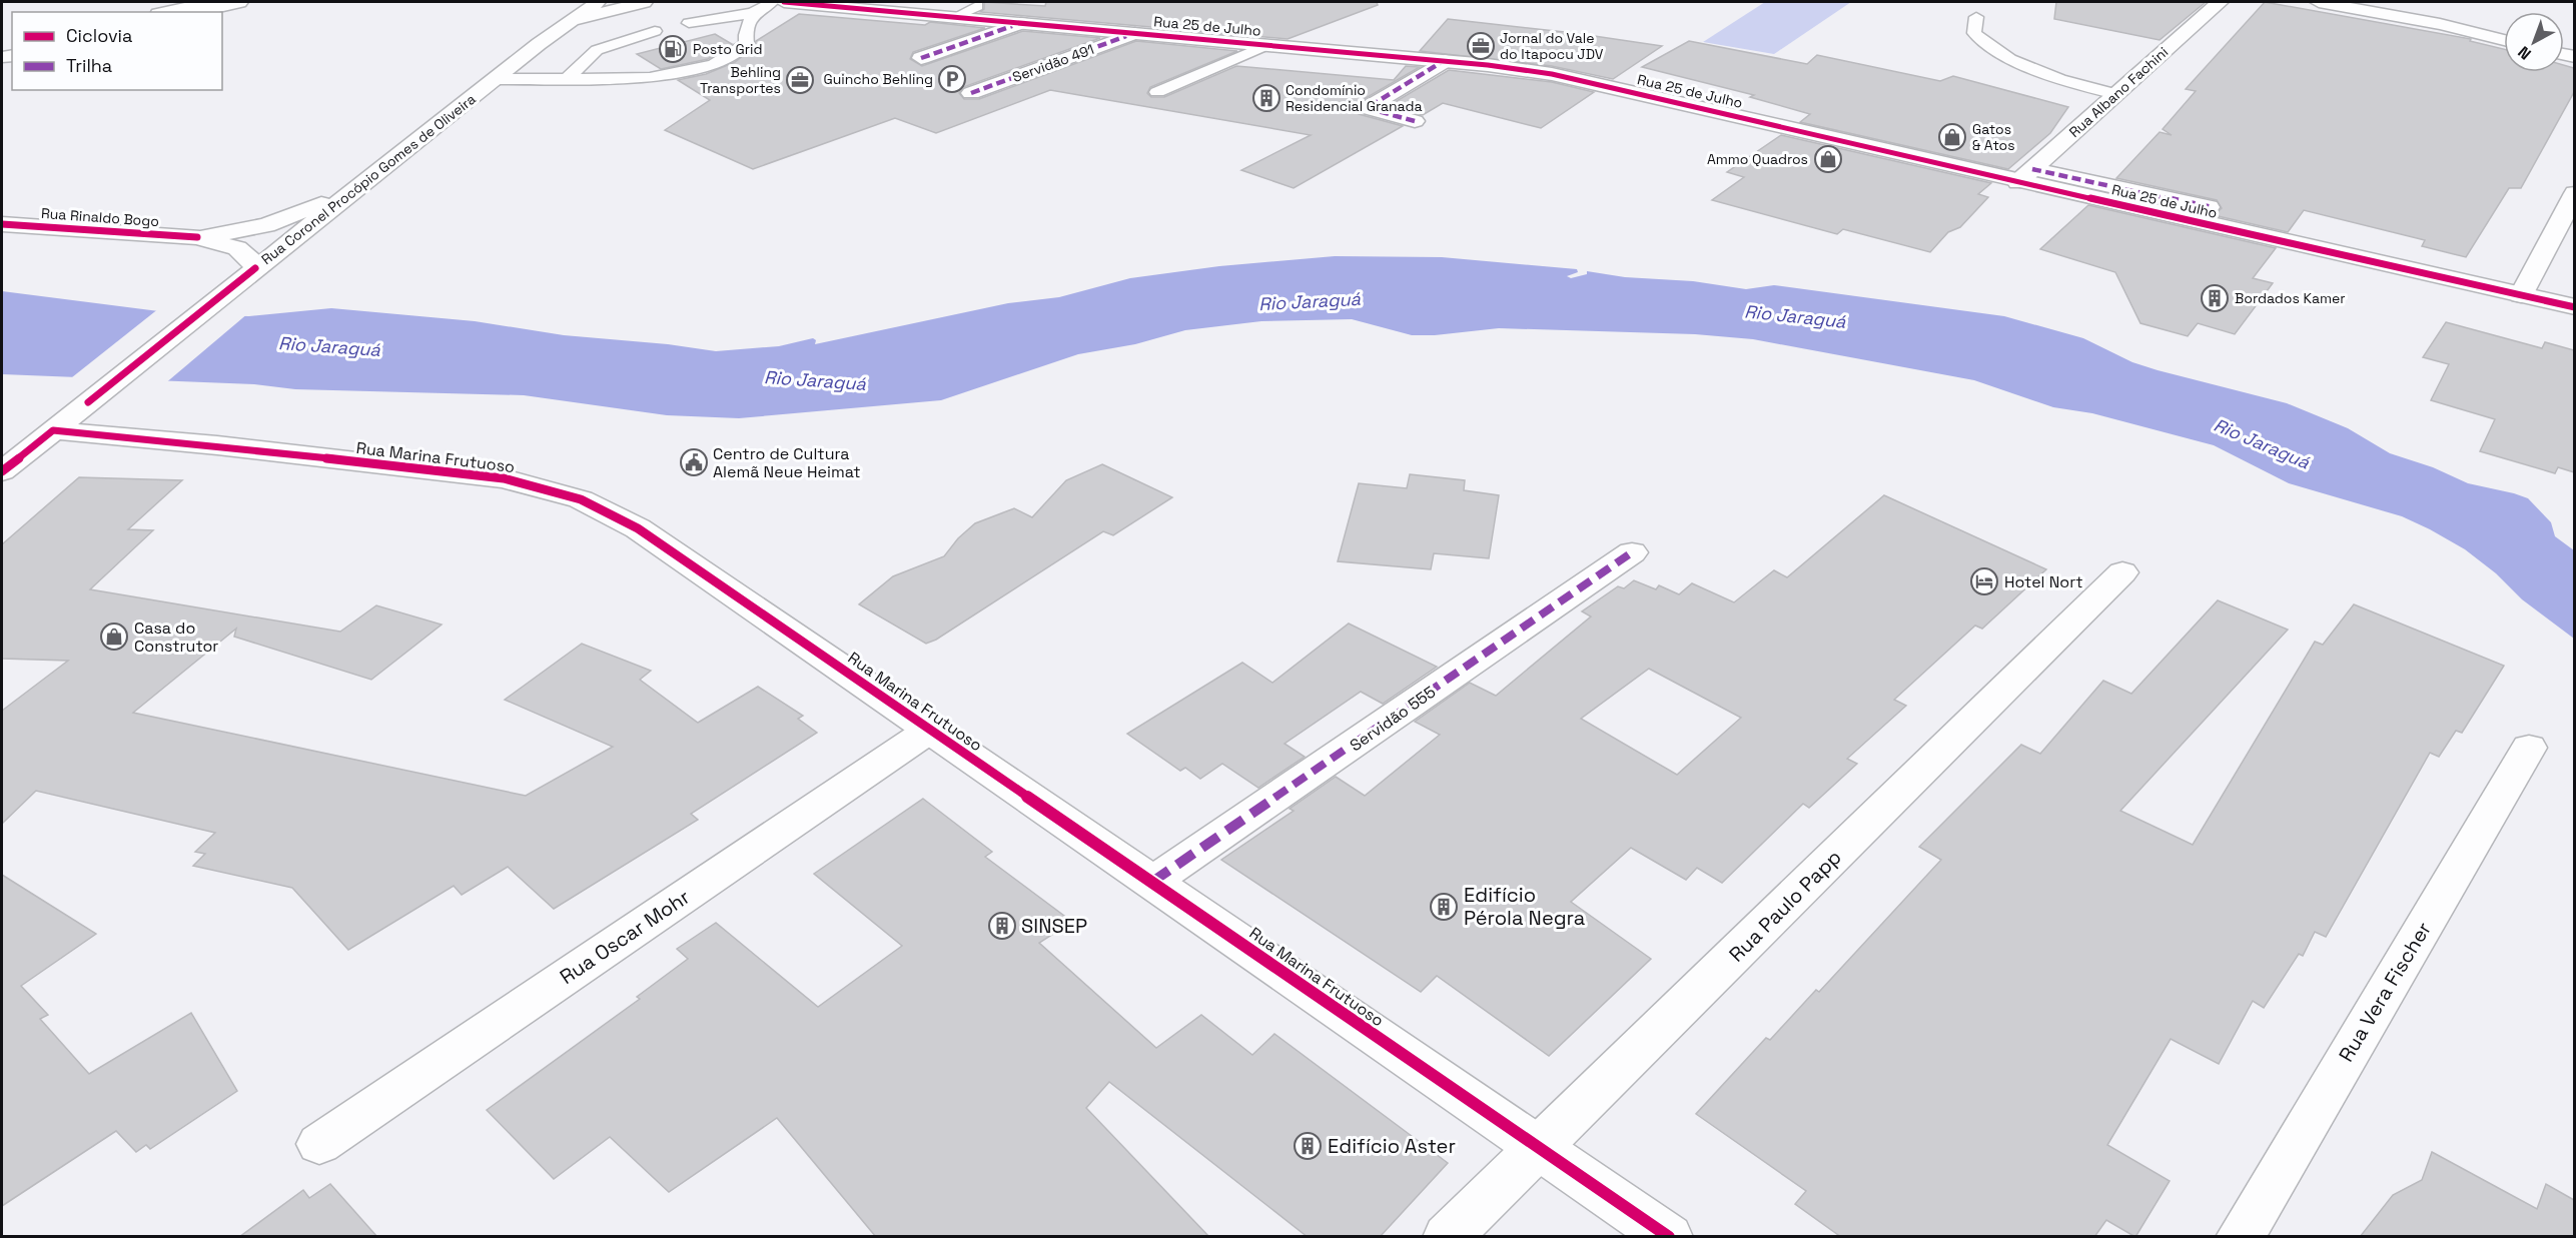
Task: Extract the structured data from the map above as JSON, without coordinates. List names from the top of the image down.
{
  "streets": {
    "street": [
      "Rua 25 de Julho",
      "Servidão 491",
      "Rua Albano Fachini",
      "Rua Coronel Procópio Gomes de Oliveira",
      "Rua Rinaldo Bogo",
      "Rua Marina Frutuoso",
      "Servidão 555",
      "Rua Paulo Papp",
      "Rua Oscar Mohr",
      "Rua Vera Fischer"
    ]
  },
  "crossings": [
    ["Rua 25 de Julho", "Servidão 491"],
    ["Rua 25 de Julho", "Rua Albano Fachini"],
    ["Rua Coronel Procópio Gomes de Oliveira", "Rua Rinaldo Bogo"],
    ["Rua Coronel Procópio Gomes de Oliveira", "Rua Marina Frutuoso"],
    ["Rua Marina Frutuoso", "Servidão 555"],
    ["Rua Marina Frutuoso", "Rua Paulo Papp"],
    ["Rua Marina Frutuoso", "Rua Oscar Mohr"]
  ],
  "water": ["Rio Jaraguá"],
  "places": {
    "office": ["Jornal do Vale do Itapocu JDV", "Behling Transportes"],
    "fuel station": ["Posto Grid"],
    "parking": ["Guincho Behling"],
    "building": [
      "Condomínio Residencial Granada",
      "Bordados Kamer",
      "Edifício Pérola Negra",
      "SINSEP",
      "Edifício Aster"
    ],
    "shop": ["Gatos & Atos", "Ammo Quadros", "Casa do Construtor"],
    "public building": ["Centro de Cultura Alemã Neue Heimat"],
    "hotel": ["Hotel Nort"]
  },
  "legend": ["Ciclovia", "Trilha"],
  "north": "bottom left"
}
